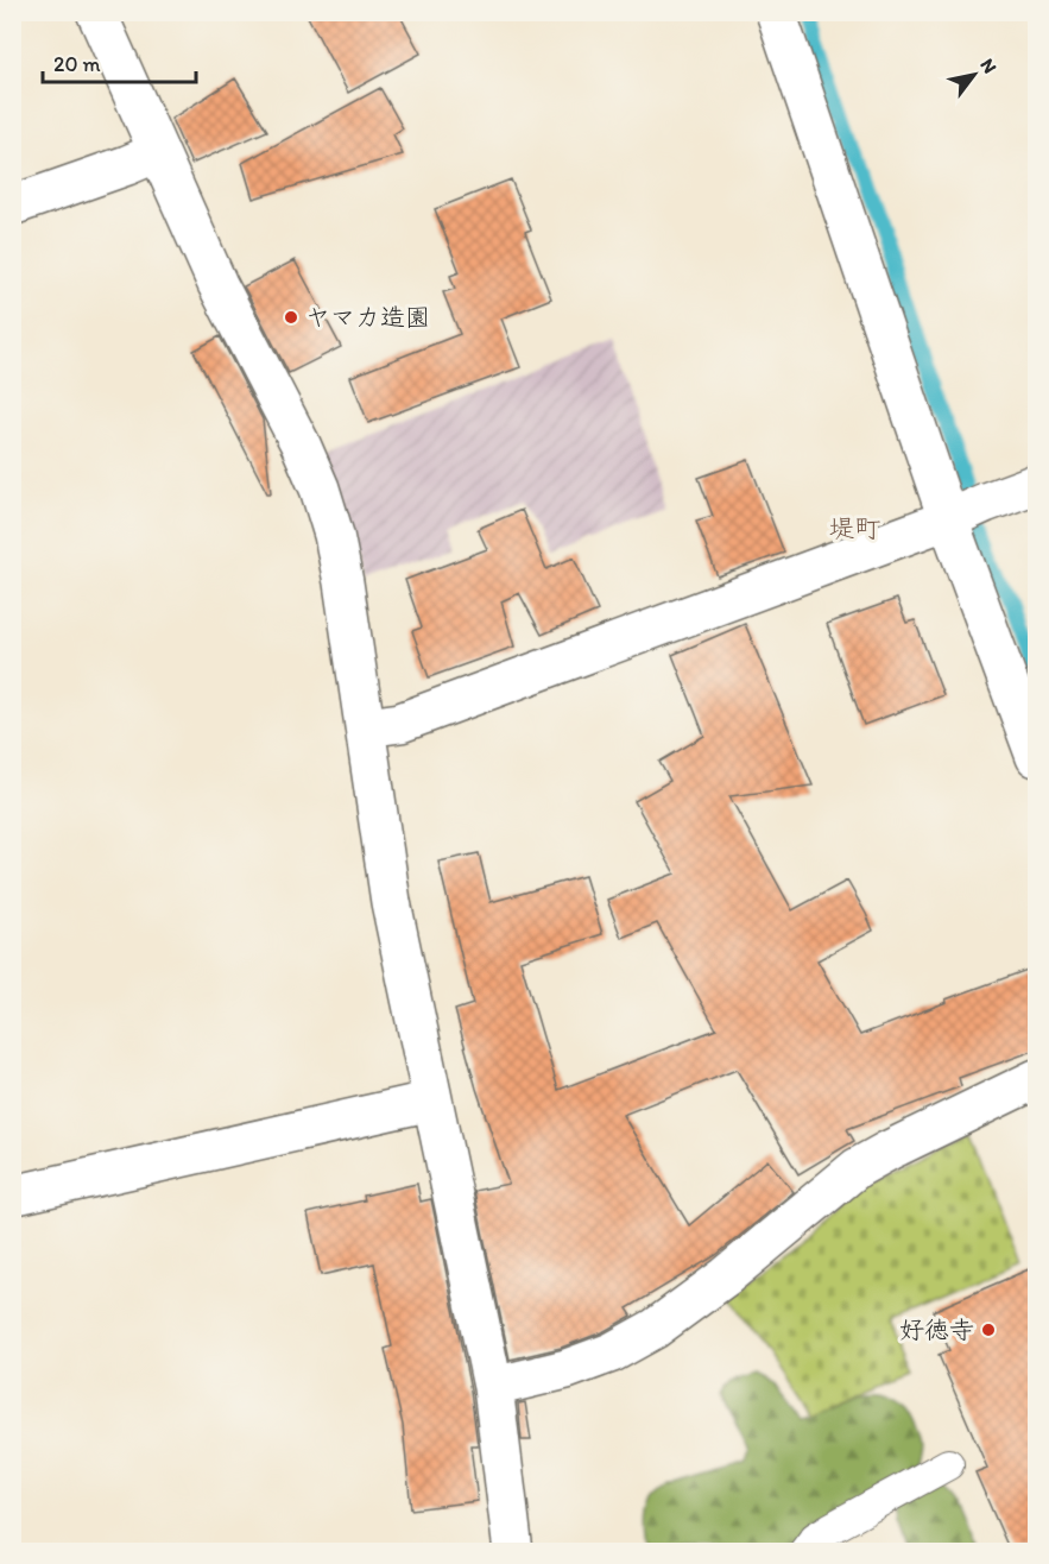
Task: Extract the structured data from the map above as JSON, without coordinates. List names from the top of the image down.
{
  "districts": ["堤町"],
  "places": ["ヤマカ造園", "好徳寺"],
  "scale_bar": "20 m",
  "north": "top right"
}
